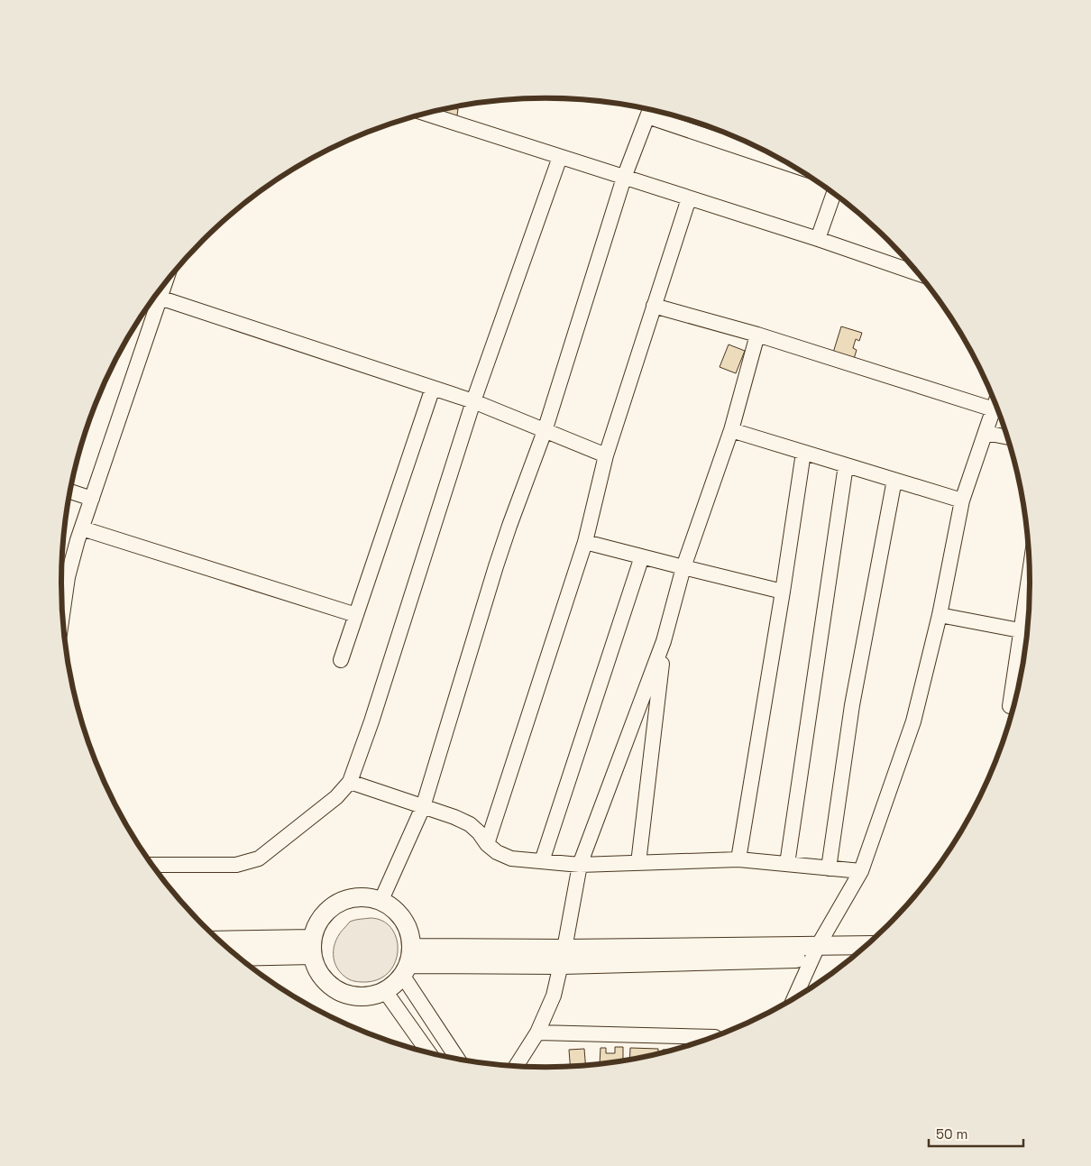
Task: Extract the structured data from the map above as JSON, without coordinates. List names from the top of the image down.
{
  "scale_bar": "50 m"
}
